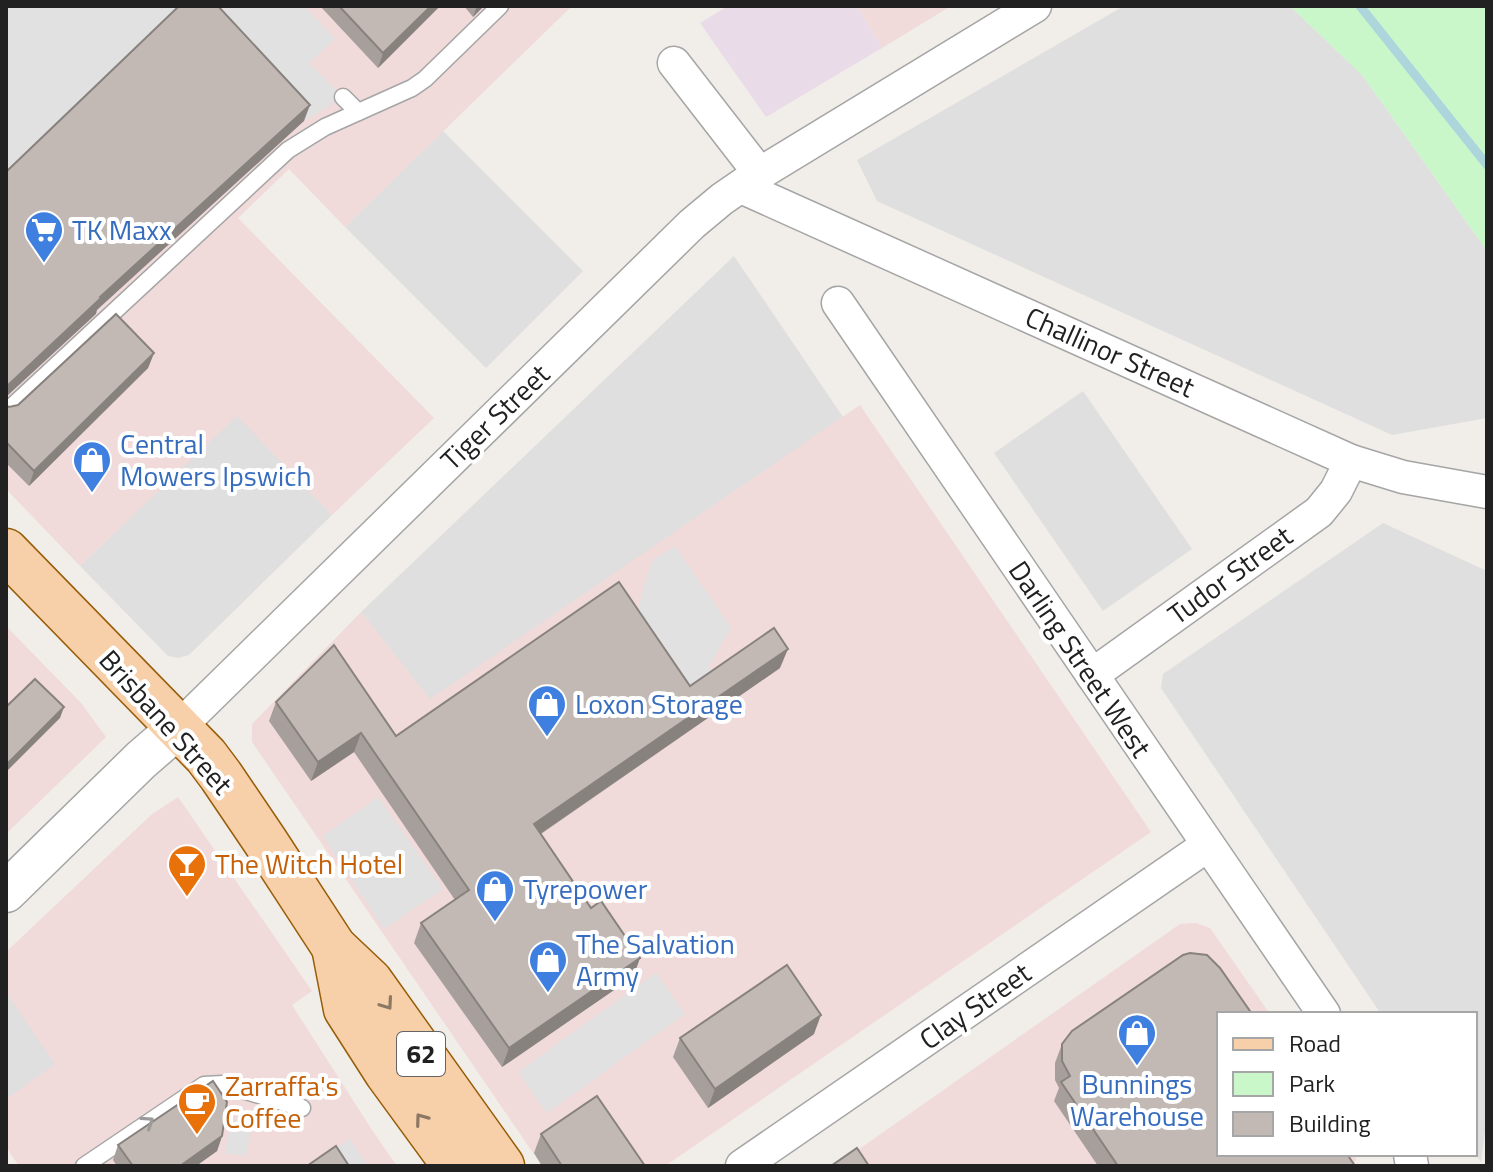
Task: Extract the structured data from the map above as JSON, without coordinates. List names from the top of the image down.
{
  "streets": {
    "main road": ["Brisbane Street", "62"],
    "street": [
      "Challinor Street",
      "Tiger Street",
      "Tudor Street",
      "Darling Street West",
      "Clay Street"
    ]
  },
  "crossings": [
    ["Challinor Street", "Tiger Street"],
    ["Challinor Street", "Tudor Street"],
    ["Tiger Street", "Brisbane Street"],
    ["Tudor Street", "Darling Street West"],
    ["Darling Street West", "Clay Street"]
  ],
  "places": {
    "supermarket": ["TK Maxx"],
    "shop": [
      "Central Mowers Ipswich",
      "Loxon Storage",
      "Tyrepower",
      "The Salvation Army",
      "Bunnings Warehouse"
    ],
    "bar": ["The Witch Hotel"],
    "cafe": ["Zarraffa's Coffee"]
  },
  "legend": ["Road", "Park", "Building"]
}
